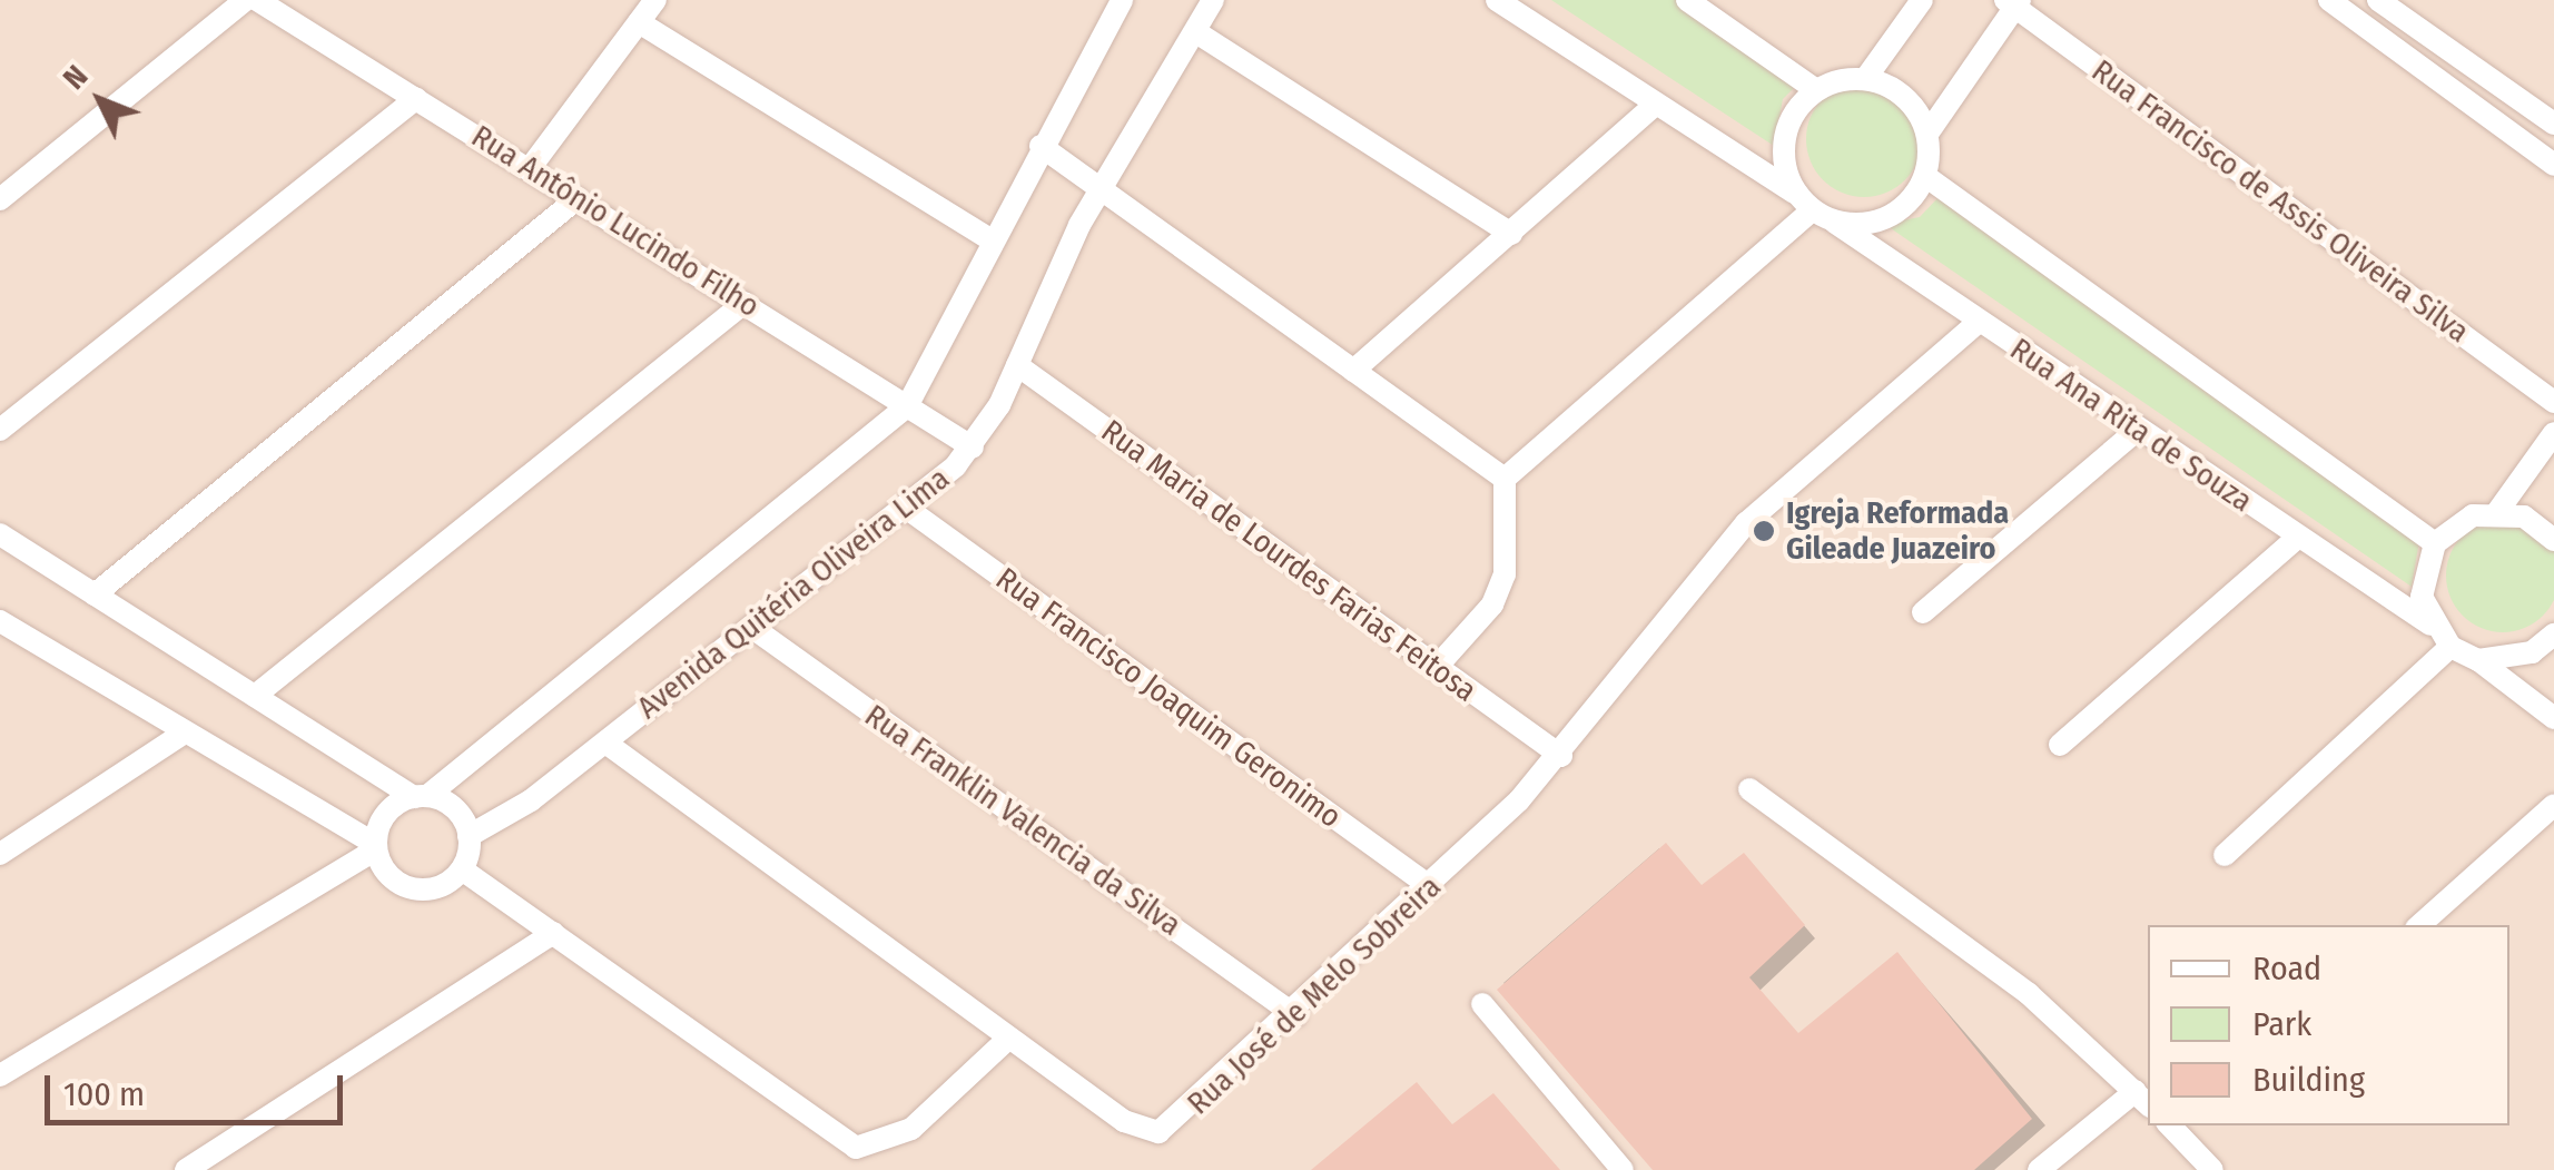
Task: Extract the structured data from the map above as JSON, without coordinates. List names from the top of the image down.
{
  "streets": {
    "street": [
      "Rua Francisco de Assis Oliveira Silva",
      "Rua Antônio Lucindo Filho",
      "Rua Ana Rita de Souza",
      "Rua Maria de Lourdes Farias Feitosa",
      "Avenida Quitéria Oliveira Lima",
      "Rua Francisco Joaquim Geronimo",
      "Rua Franklin Valencia da Silva",
      "Rua José de Melo Sobreira"
    ]
  },
  "crossings": [
    ["Rua Antônio Lucindo Filho", "Avenida Quitéria Oliveira Lima"],
    ["Rua Ana Rita de Souza", "Rua José de Melo Sobreira"],
    ["Rua Maria de Lourdes Farias Feitosa", "Avenida Quitéria Oliveira Lima"],
    ["Rua Maria de Lourdes Farias Feitosa", "Rua José de Melo Sobreira"],
    ["Avenida Quitéria Oliveira Lima", "Rua Francisco Joaquim Geronimo"],
    ["Avenida Quitéria Oliveira Lima", "Rua Franklin Valencia da Silva"],
    ["Avenida Quitéria Oliveira Lima", "Rua José de Melo Sobreira"],
    ["Rua Francisco Joaquim Geronimo", "Rua José de Melo Sobreira"],
    ["Rua Franklin Valencia da Silva", "Rua José de Melo Sobreira"]
  ],
  "places": ["Igreja Reformada Gileade Juazeiro"],
  "legend": ["Road", "Park", "Building"],
  "scale_bar": "100 m",
  "north": "top left"
}
